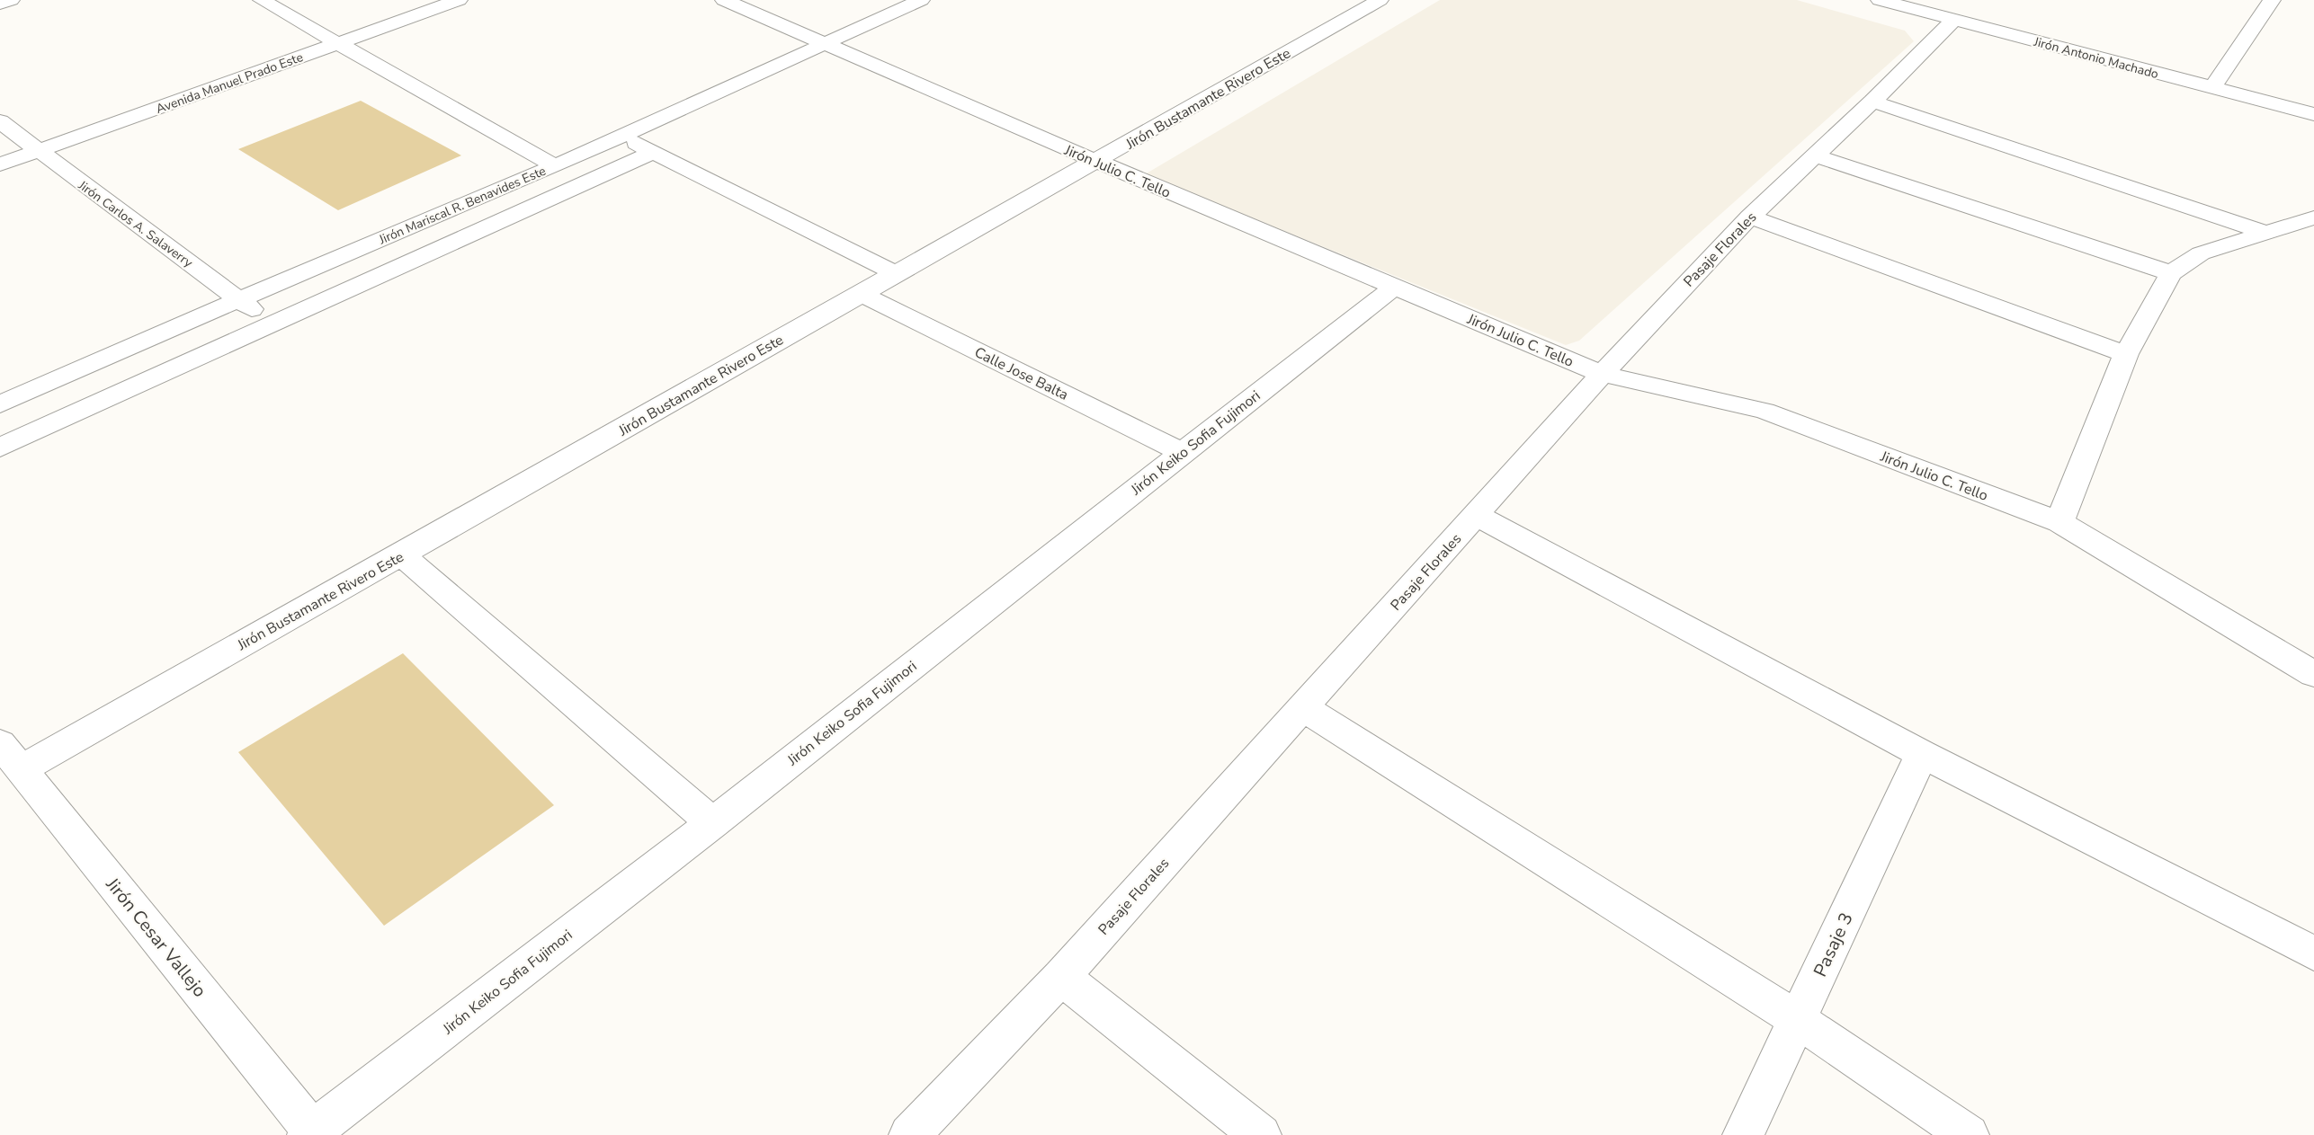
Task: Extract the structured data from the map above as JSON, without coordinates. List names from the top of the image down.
{
  "streets": {
    "street": [
      "Jirón Antonio Machado",
      "Avenida Manuel Prado Este",
      "Jirón Bustamante Rivero Este",
      "Jirón Julio C. Tello",
      "Jirón Mariscal R. Benavides Este",
      "Jirón Carlos A. Salaverry",
      "Pasaje Florales",
      "Calle Jose Balta",
      "Jirón Keiko Sofia Fujimori",
      "Jirón Cesar Vallejo",
      "Pasaje 3"
    ]
  },
  "crossings": [
    ["Jirón Antonio Machado", "Pasaje Florales"],
    ["Avenida Manuel Prado Este", "Jirón Carlos A. Salaverry"],
    ["Jirón Bustamante Rivero Este", "Jirón Julio C. Tello"],
    ["Jirón Bustamante Rivero Este", "Calle Jose Balta"],
    ["Jirón Bustamante Rivero Este", "Jirón Cesar Vallejo"],
    ["Jirón Julio C. Tello", "Jirón Mariscal R. Benavides Este"],
    ["Jirón Julio C. Tello", "Pasaje Florales"],
    ["Jirón Julio C. Tello", "Jirón Keiko Sofia Fujimori"],
    ["Jirón Mariscal R. Benavides Este", "Jirón Carlos A. Salaverry"],
    ["Calle Jose Balta", "Jirón Keiko Sofia Fujimori"],
    ["Jirón Keiko Sofia Fujimori", "Jirón Cesar Vallejo"]
  ]
}
